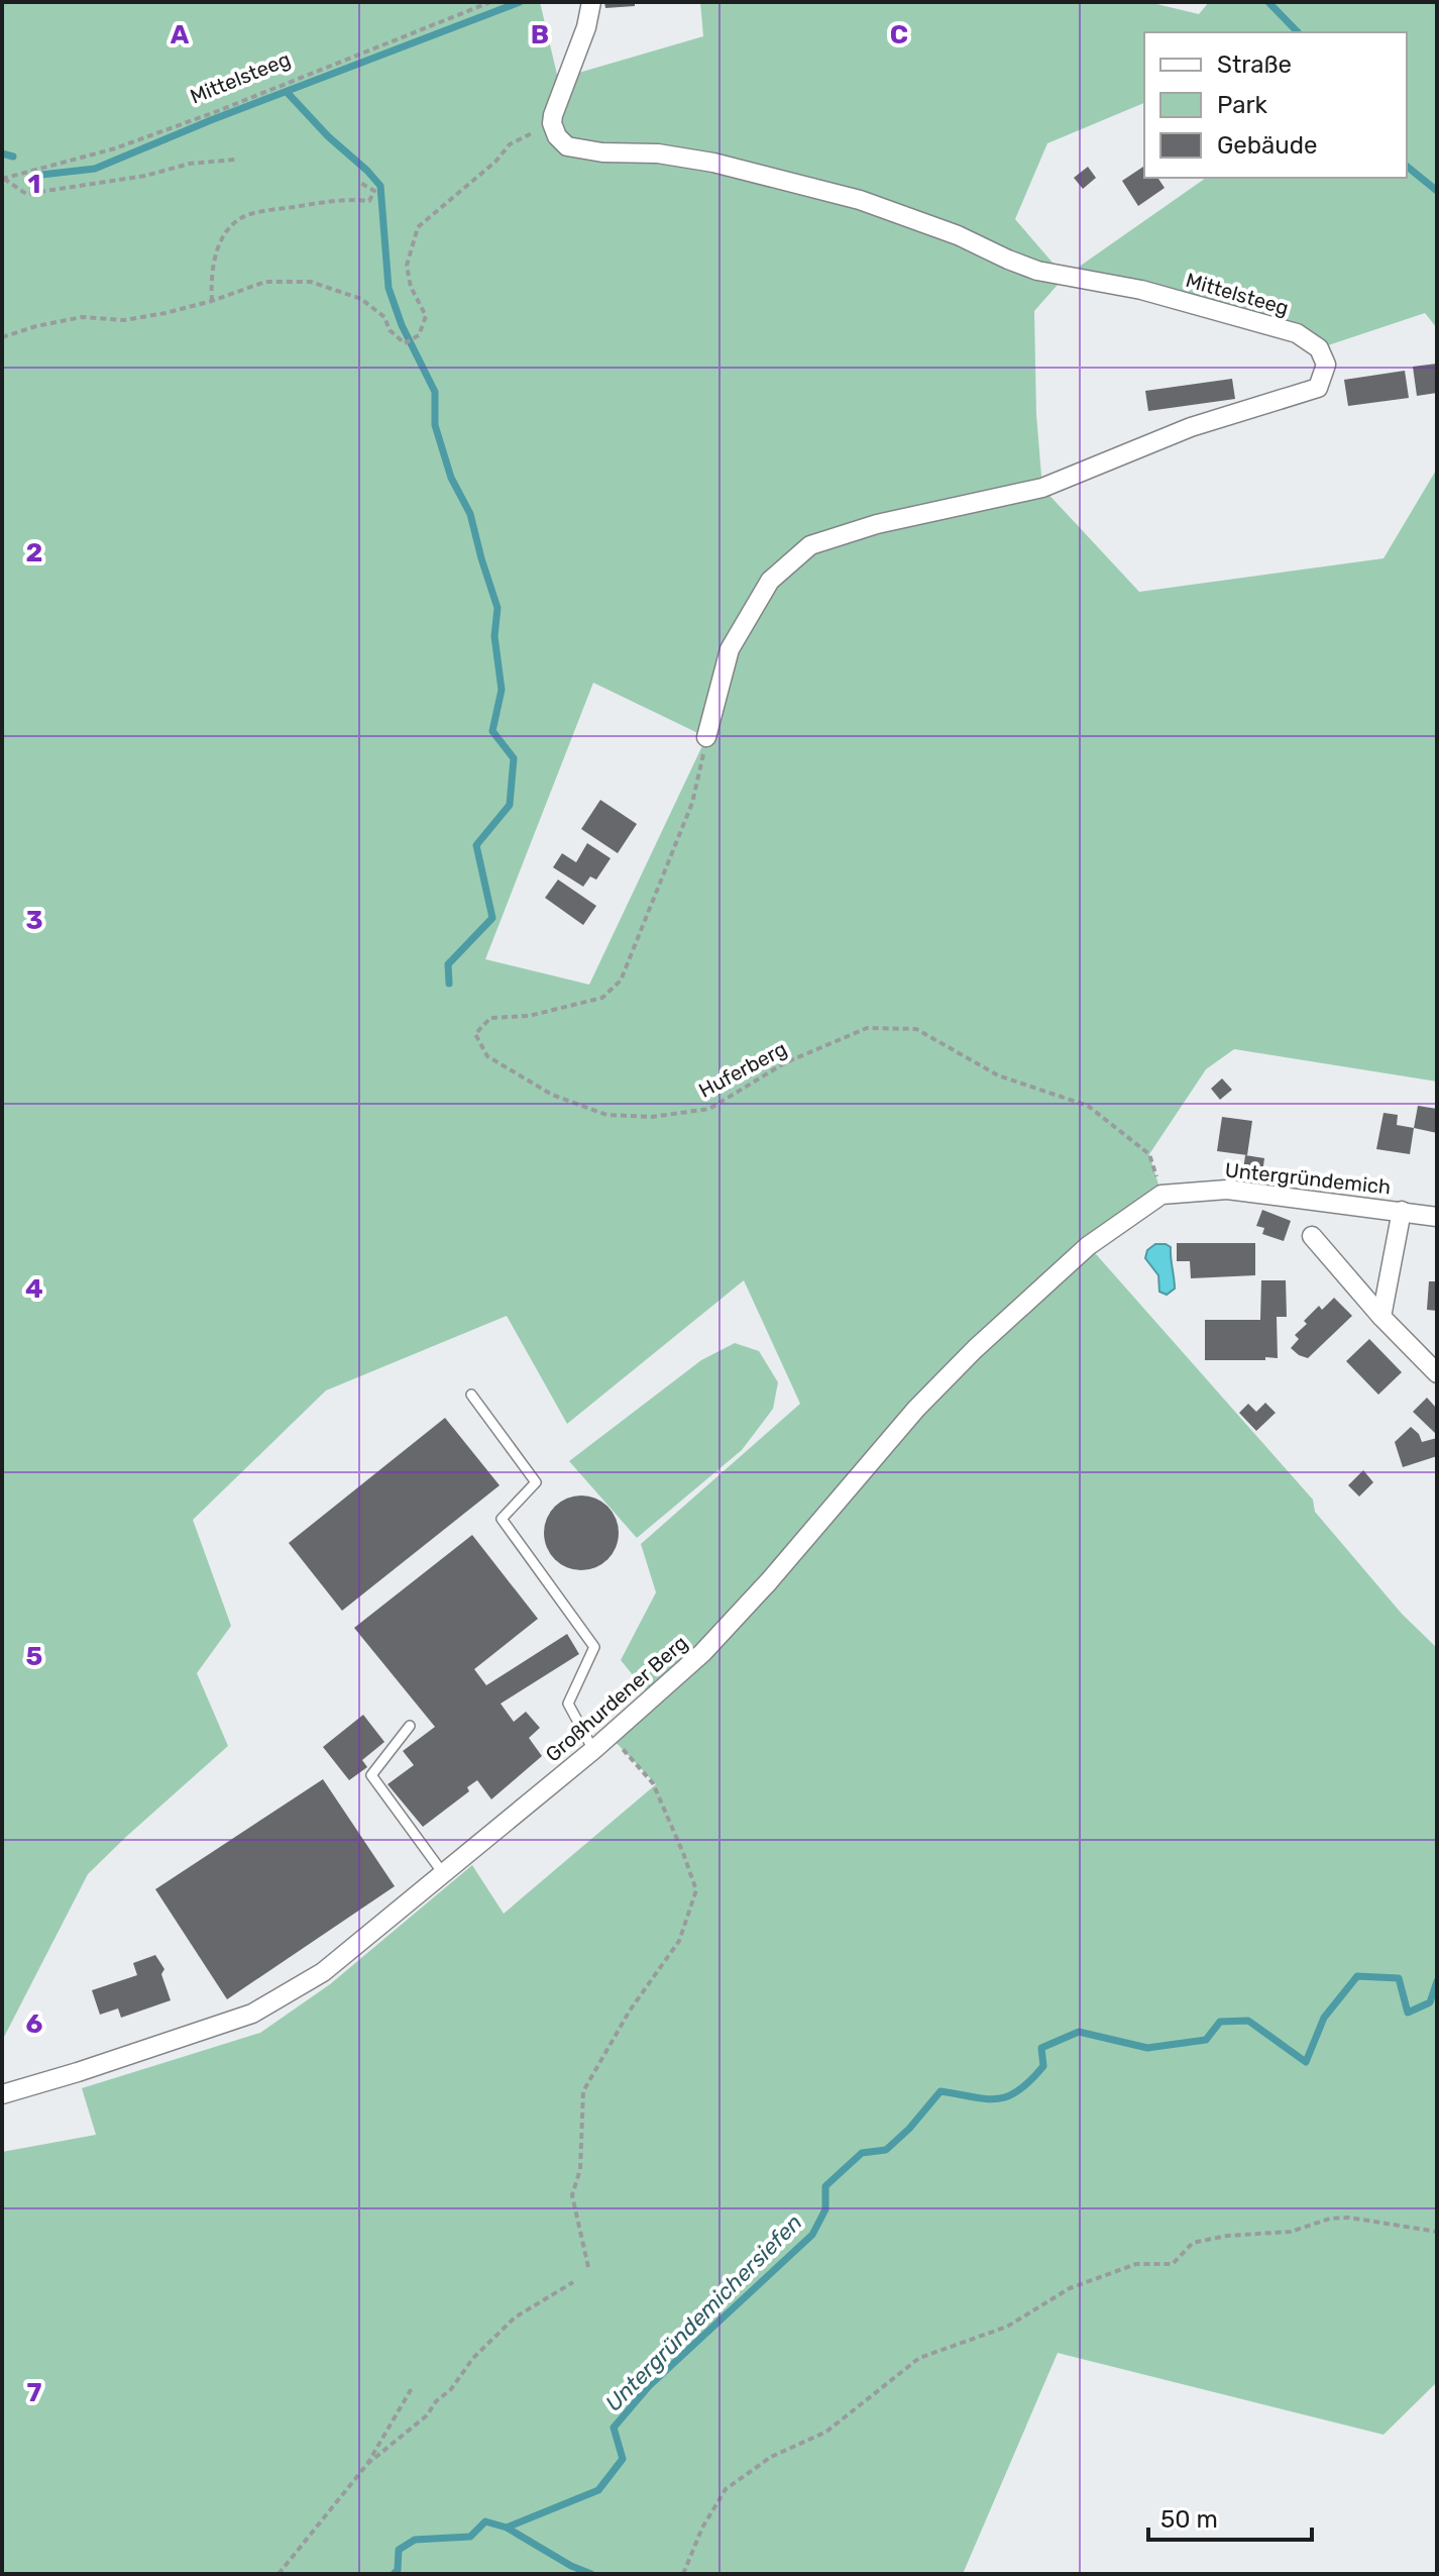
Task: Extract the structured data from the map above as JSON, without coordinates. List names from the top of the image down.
{
  "streets": {
    "street": ["Mittelsteeg", "Untergründemich", "Großhurdener Berg"],
    "path": ["Huferberg"]
  },
  "crossings": [
    ["Mittelsteeg", "Huferberg"],
    ["Huferberg", "Untergründemich"],
    ["Huferberg", "Großhurdener Berg"],
    ["Untergründemich", "Großhurdener Berg"]
  ],
  "water": ["Untergründemichersiefen"],
  "legend": ["Straße", "Park", "Gebäude"],
  "scale_bar": "50 m",
  "grid": {
    "columns": ["A", "B", "C"],
    "rows": [
      "1",
      "2",
      "3",
      "4",
      "5",
      "6",
      "7"
    ]
  }
}
